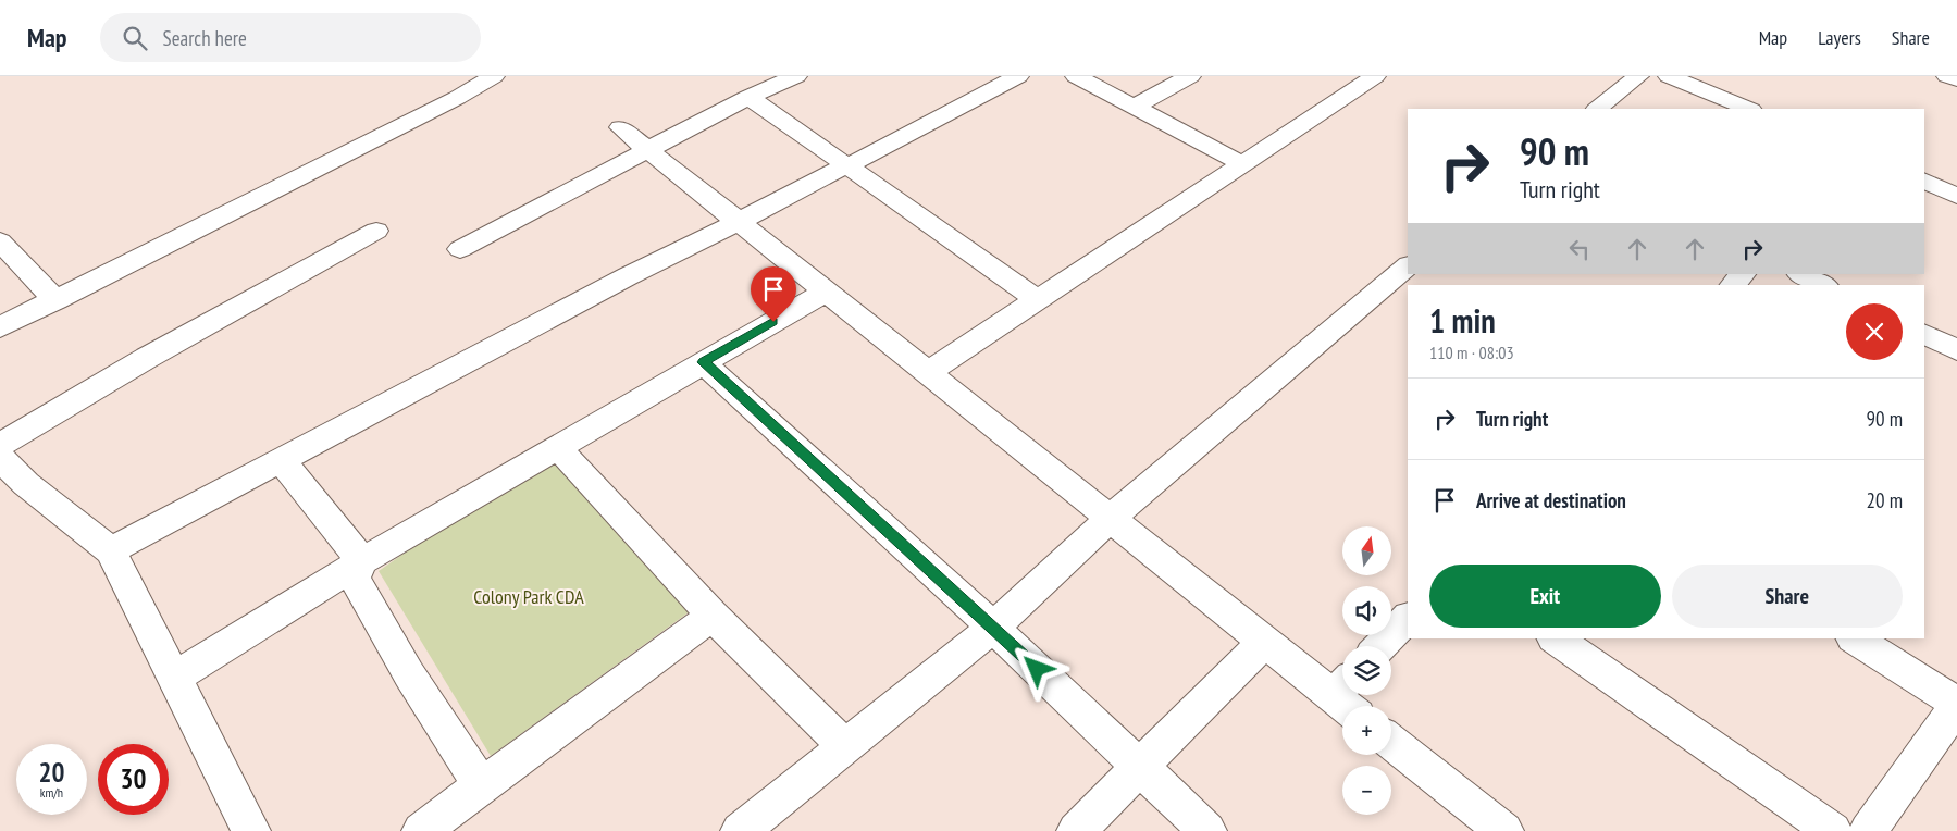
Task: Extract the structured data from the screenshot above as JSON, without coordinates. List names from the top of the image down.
{
  "parks": ["Colony Park CDA"],
  "north": "top",
  "page": {
    "header": "Map",
    "search": "Search here",
    "nav": ["Map", "Layers", "Share"],
    "turn": ["90 m", "Turn right"],
    "heading": ["1 min", "110 m · 08:03"],
    "list": [
      {
        "name": "Turn right",
        "value": "90 m"
      },
      {
        "name": "Arrive at destination",
        "value": "20 m"
      }
    ],
    "map_buttons": ["+", "−"],
    "buttons": ["Exit", "Share"],
    "speed": "20 km/h",
    "limit": "30"
  }
}
